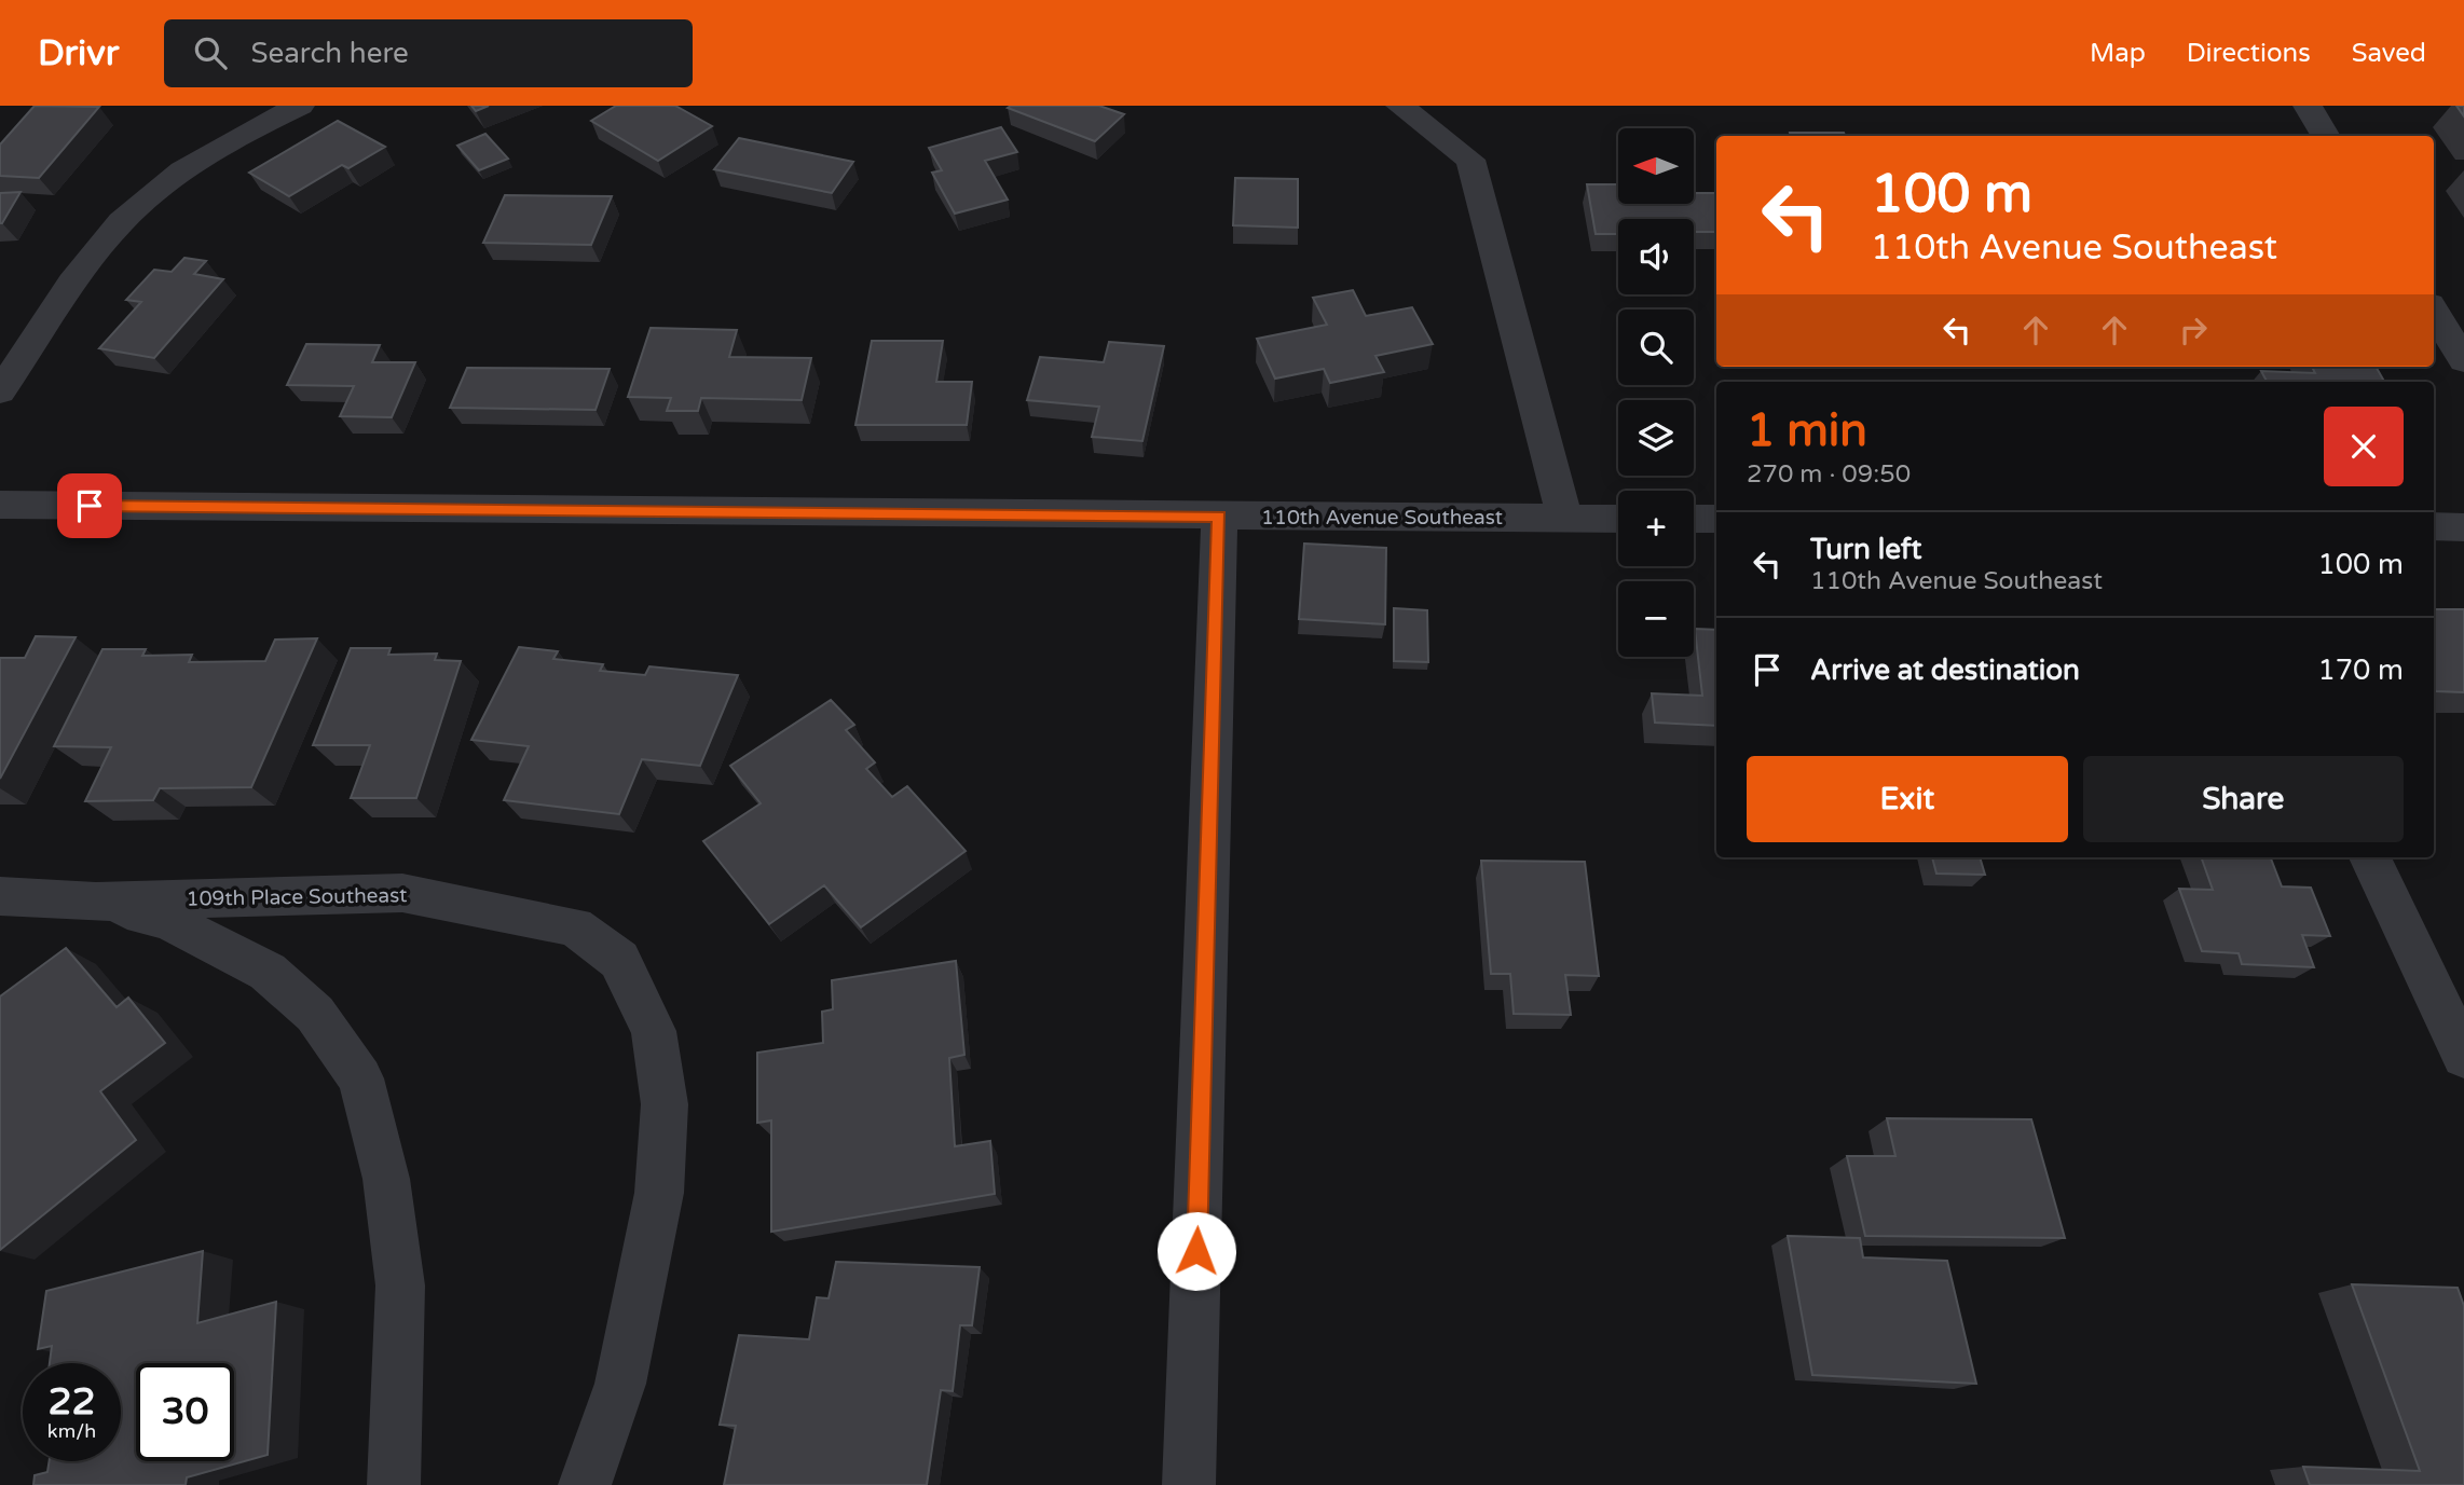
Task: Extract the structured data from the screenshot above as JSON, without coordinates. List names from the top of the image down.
{
  "streets": {
    "street": ["110th Avenue Southeast", "109th Place Southeast"]
  },
  "north": "left",
  "page": {
    "header": "Drivr",
    "search": "Search here",
    "nav": ["Map", "Directions", "Saved"],
    "map_buttons": ["+", "−"],
    "turn": ["100 m", "110th Avenue Southeast"],
    "heading": ["1 min", "270 m · 09:50"],
    "list": [
      {
        "name": "Turn left",
        "note": "110th Avenue Southeast",
        "value": "100 m"
      },
      {
        "name": "Arrive at destination",
        "value": "170 m"
      }
    ],
    "buttons": ["Exit", "Share"],
    "speed": "22 km/h",
    "limit": "30"
  }
}
